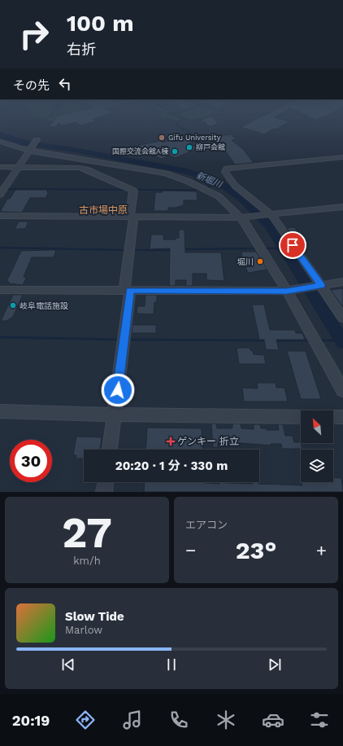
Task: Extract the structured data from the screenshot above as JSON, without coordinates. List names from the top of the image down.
{
  "districts": ["古市場中原"],
  "water": ["新堀川"],
  "places": {
    "other": [
      "Gifu University",
      "柳戸会館",
      "国際交流会館A棟",
      "堀川",
      "岐阜電話施設"
    ],
    "health": ["ゲンキー 折立"]
  },
  "north": "top left",
  "page": {
    "turn": ["100 m", "右折"],
    "then": "その先",
    "limit": "30",
    "trip": "20:20 · 1 分 · 330 m",
    "tile": [
      ["27", "km/h"],
      "エアコン"
    ],
    "heat": ["−", "23°", "+"],
    "song": ["Slow Tide", "Marlow"],
    "tabs": "20:19"
  }
}
